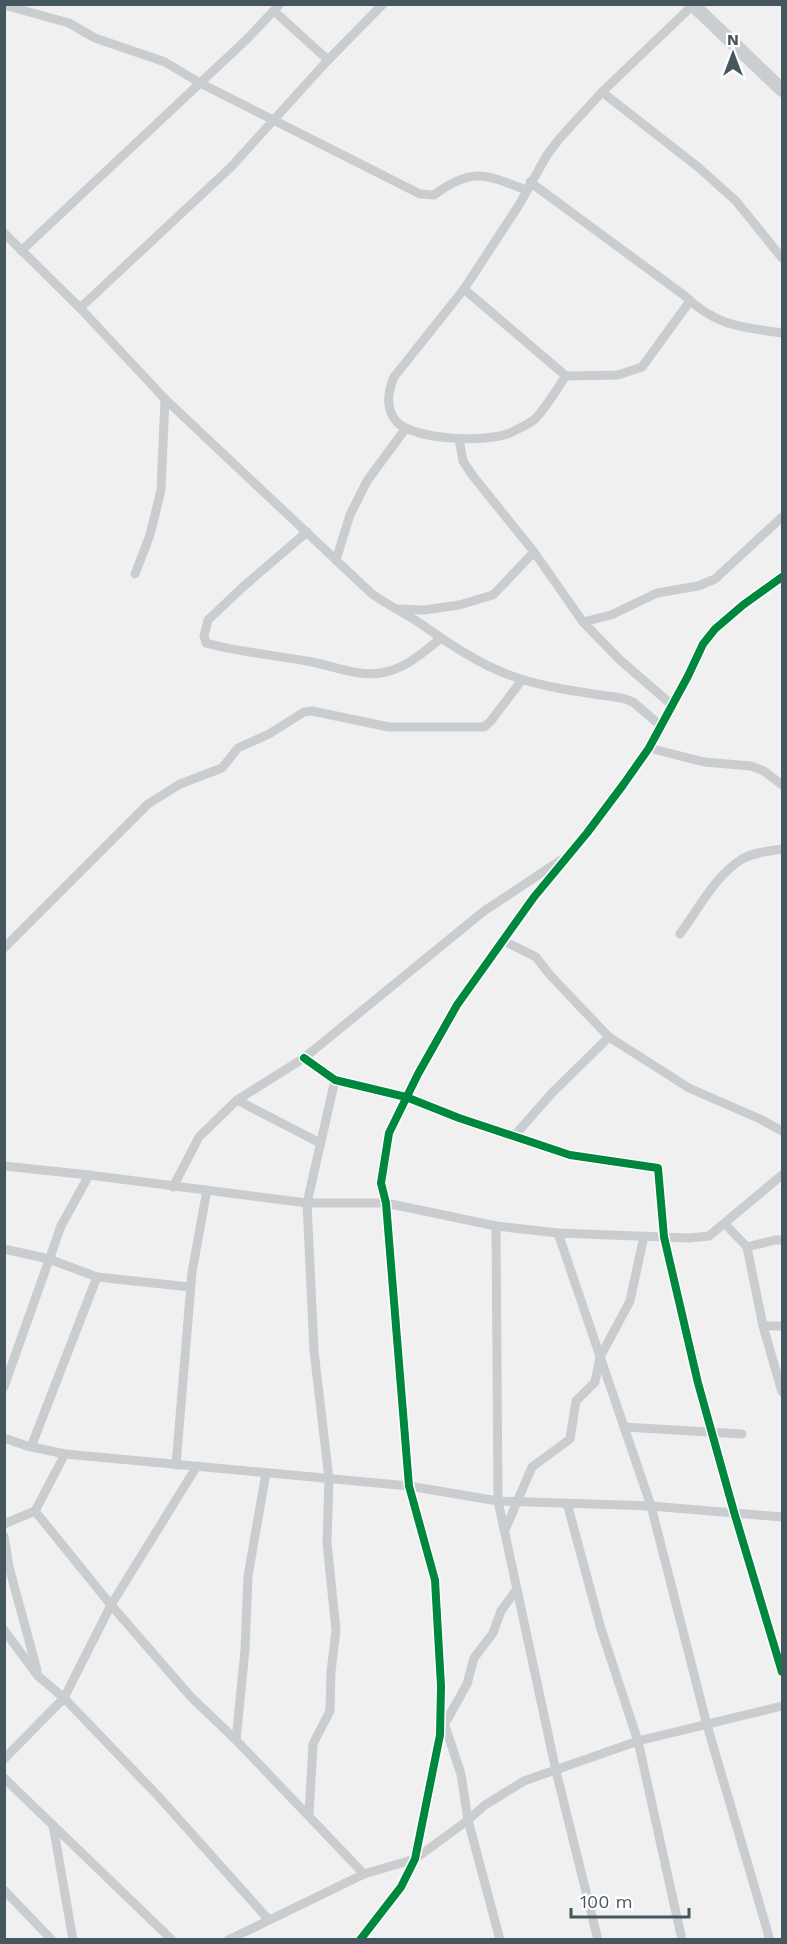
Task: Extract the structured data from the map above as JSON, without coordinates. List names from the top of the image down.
{
  "scale_bar": "100 m",
  "north": "top"
}
